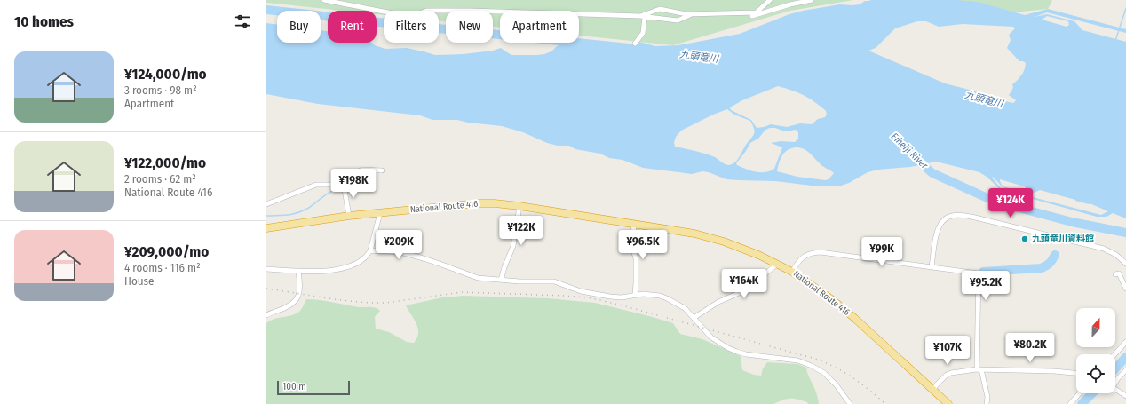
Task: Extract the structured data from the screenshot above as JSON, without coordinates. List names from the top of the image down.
{
  "streets": {
    "highway": ["National Route 416"]
  },
  "water": ["九頭竜川", "Eiheiji River"],
  "places": ["九頭竜川資料館"],
  "scale_bar": "100 m",
  "north": "top",
  "page": {
    "heading": "10 homes",
    "chip": [
      "Buy",
      "Rent",
      "Filters",
      "New",
      "Apartment"
    ],
    "list": [
      {
        "name": "¥124,000/mo",
        "note": "3 rooms · 98 m² · Apartment"
      },
      {
        "name": "¥122,000/mo",
        "note": "2 rooms · 62 m² · National Route 416"
      },
      {
        "name": "¥209,000/mo",
        "note": "4 rooms · 116 m² · House"
      }
    ],
    "price": [
      "¥198K",
      "¥124K",
      "¥122K",
      "¥209K",
      "¥96.5K",
      "¥99K",
      "¥164K",
      "¥95.2K",
      "¥80.2K",
      "¥107K"
    ],
    "scale": "100 m"
  }
}
